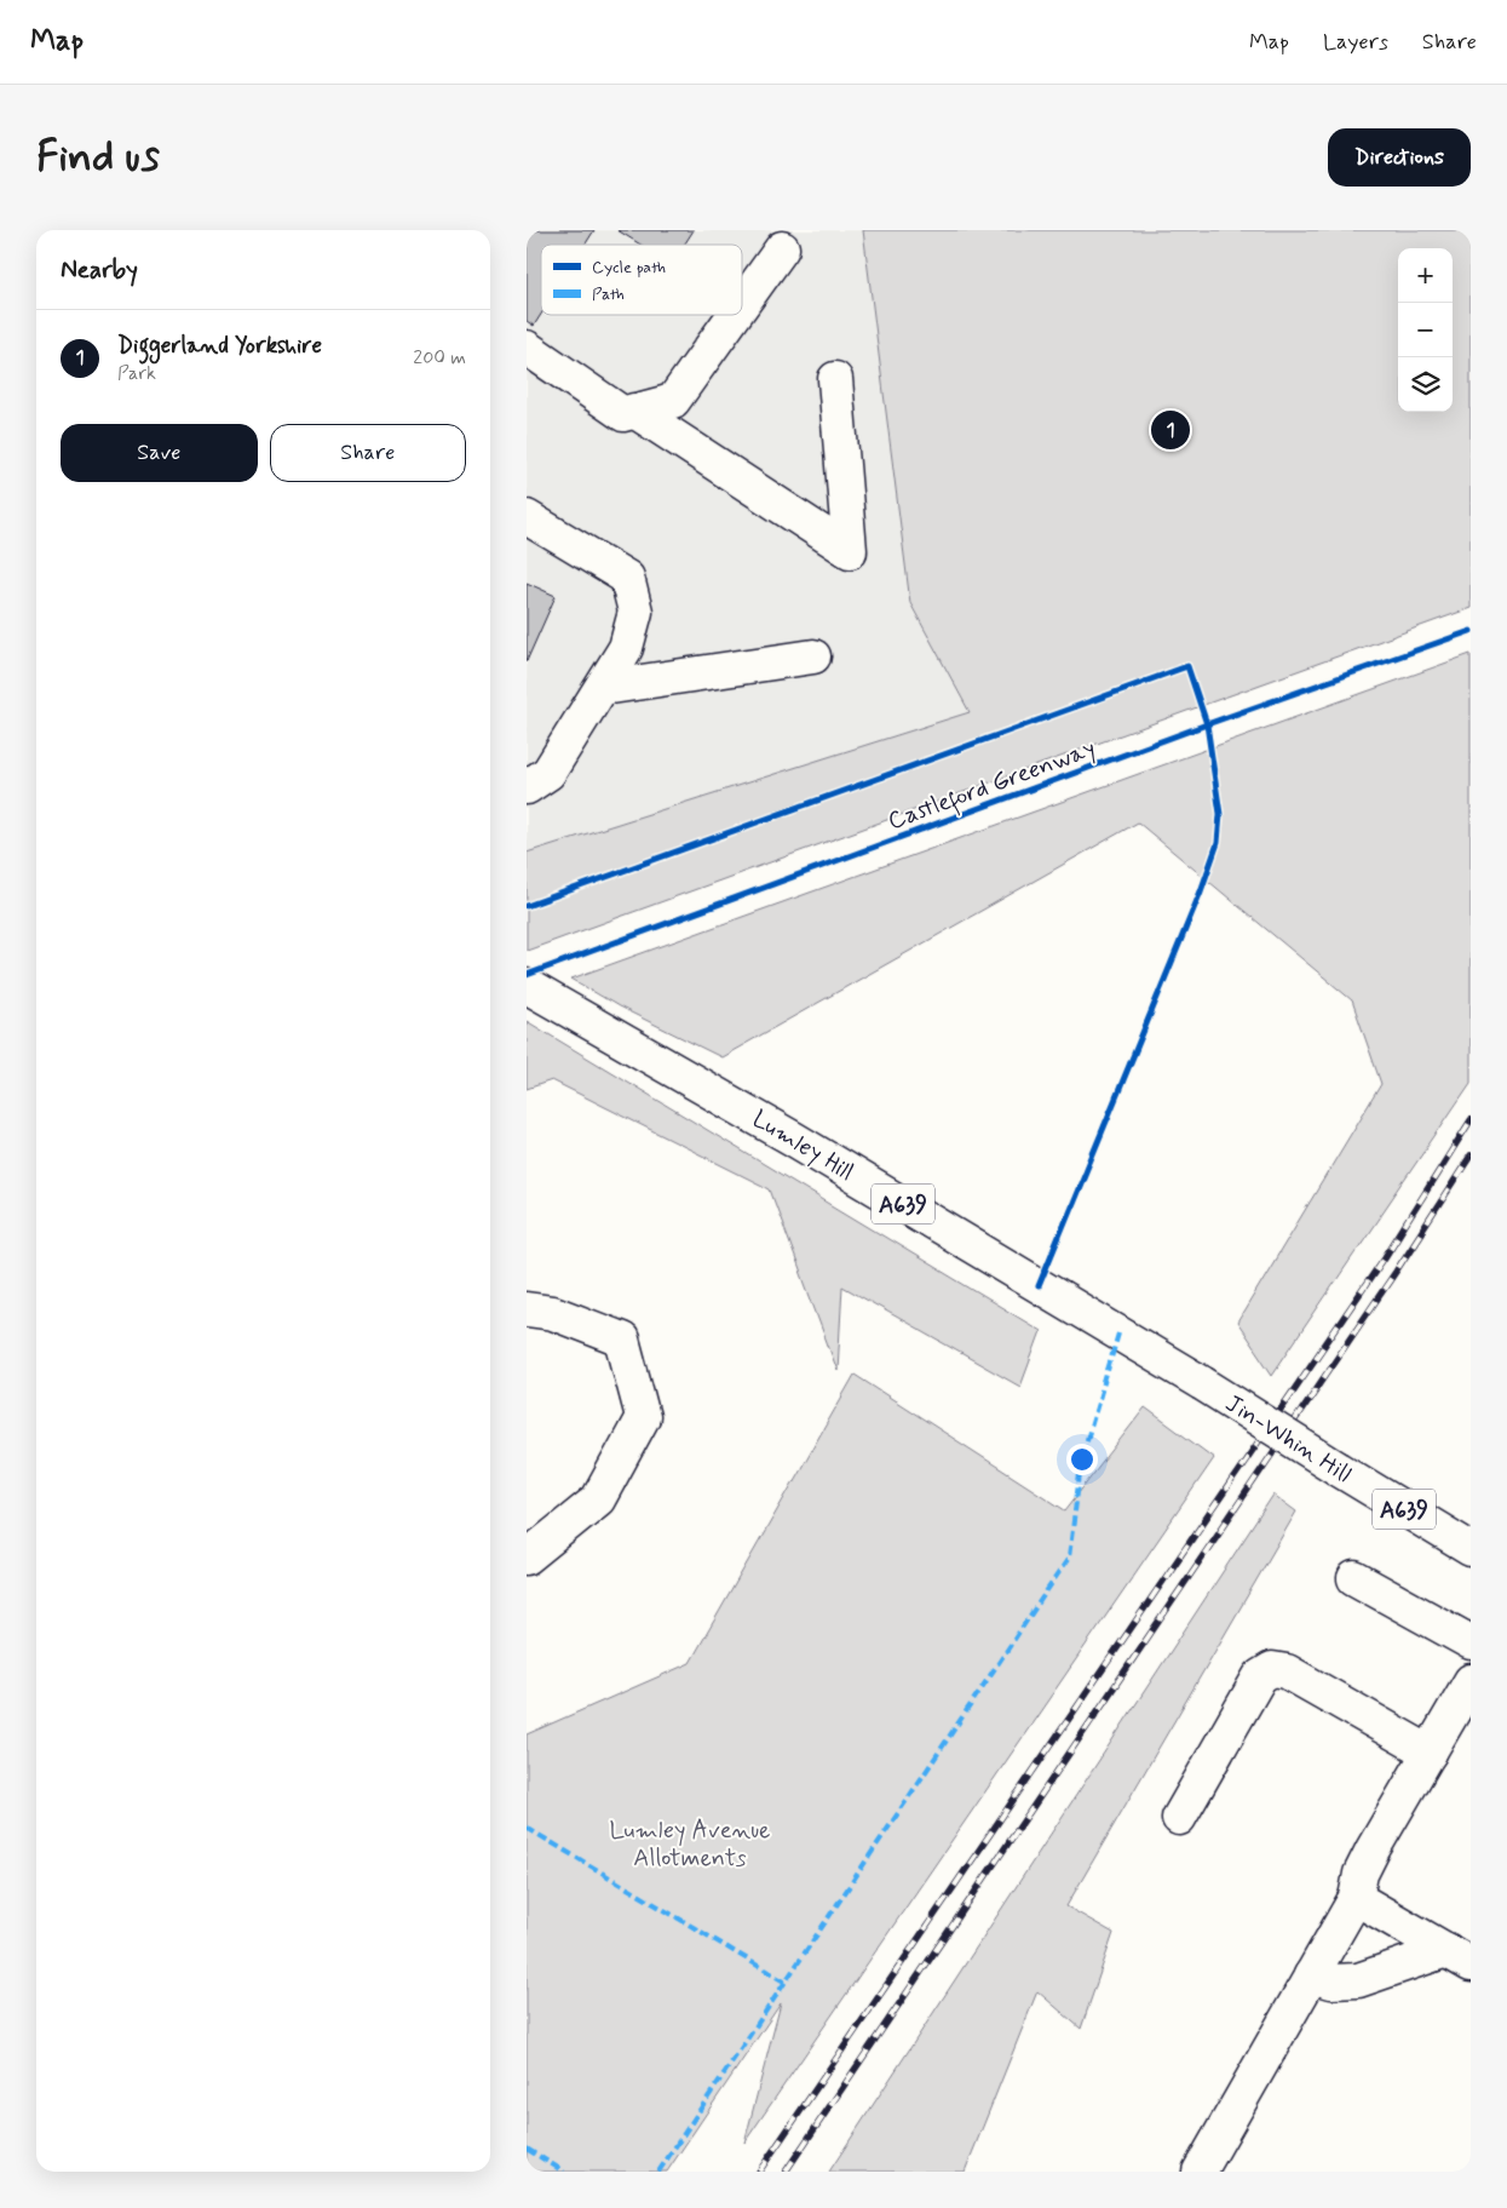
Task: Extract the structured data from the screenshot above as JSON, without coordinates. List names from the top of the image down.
{
  "streets": {
    "street": ["Lumley Hill", "A639", "Jin-Whin Hill"],
    "cycle path": ["Castleford Greenway"]
  },
  "crossings": [
    ["Lumley Hill", "Jin-Whin Hill"]
  ],
  "parks": ["Lumley Avenue Allotments"],
  "legend": ["Cycle path", "Path"],
  "page": {
    "header": "Map",
    "nav": ["Map", "Layers", "Share"],
    "buttons": [
      "Directions",
      ["Save", "Share"]
    ],
    "title": "Find us",
    "heading": "Nearby",
    "map_buttons": ["+", "−"],
    "list": [
      {
        "mark": "1",
        "name": "Diggerland Yorkshire",
        "note": "Park",
        "value": "200 m"
      }
    ],
    "pins": "1"
  }
}
